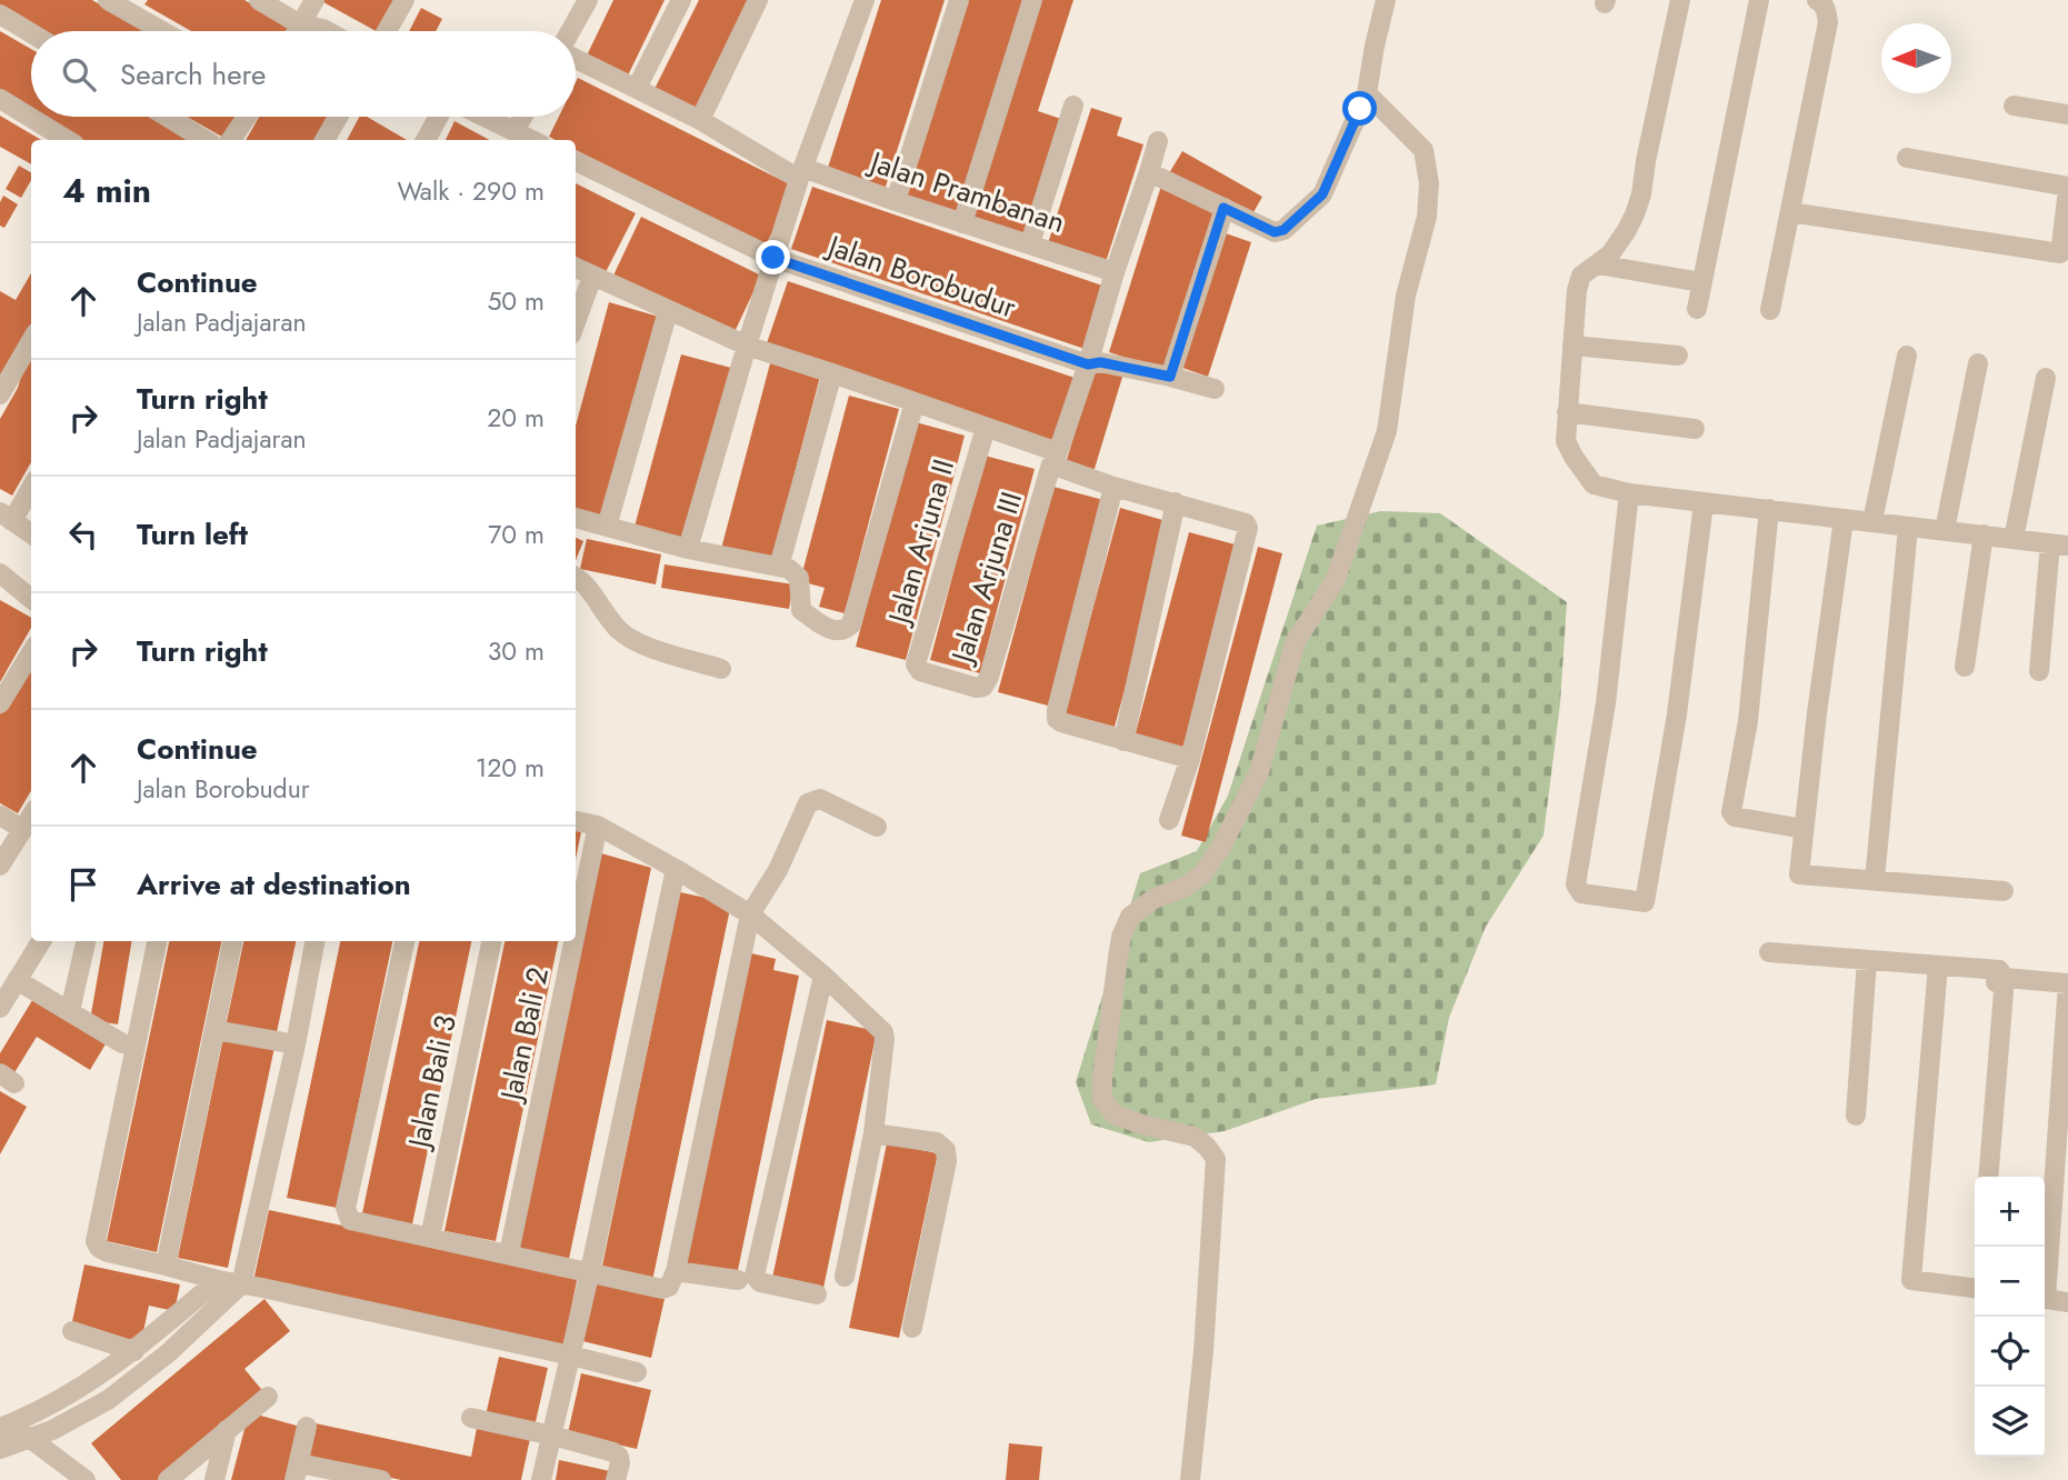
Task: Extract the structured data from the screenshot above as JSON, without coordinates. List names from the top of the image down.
{
  "streets": {
    "street": [
      "Jalan Prambanan",
      "Jalan Borobudur",
      "Jalan Arjuna II",
      "Jalan Arjuna III",
      "Jalan Bali 2",
      "Jalan Bali 3"
    ]
  },
  "crossings": [
    ["Jalan Arjuna II", "Jalan Arjuna III"]
  ],
  "north": "left",
  "page": {
    "search": "Search here",
    "heading": ["4 min", "Walk · 290 m"],
    "list": [
      ["Continue", "Jalan Padjajaran", "50 m"],
      ["Turn right", "Jalan Padjajaran", "20 m"],
      ["Turn left", "70 m"],
      ["Turn right", "30 m"],
      ["Continue", "Jalan Borobudur", "120 m"],
      "Arrive at destination"
    ],
    "map_buttons": ["+", "−"]
  }
}
